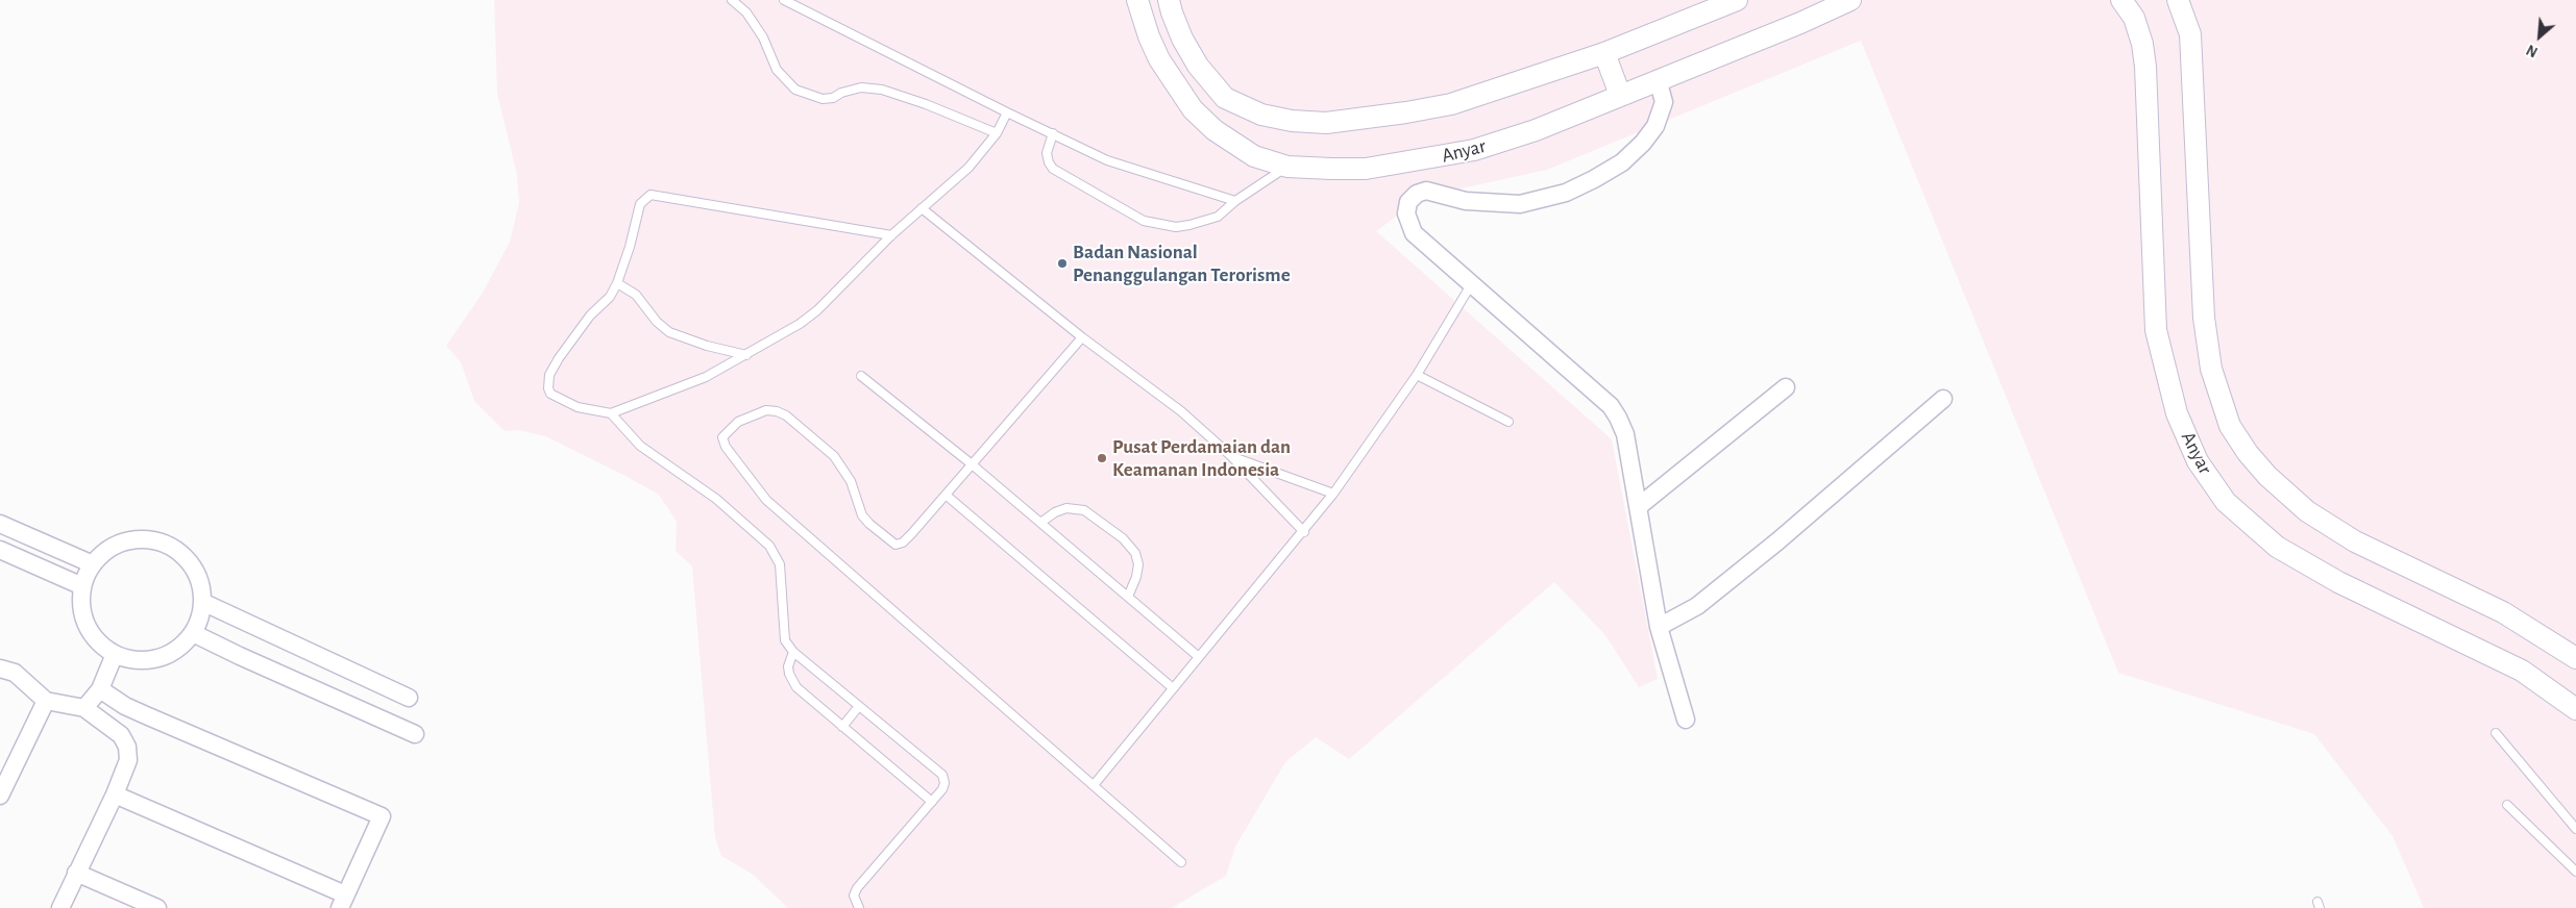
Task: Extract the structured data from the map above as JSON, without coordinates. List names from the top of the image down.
{
  "streets": {
    "street": ["Anyar"]
  },
  "places": ["Badan Nasional Penanggulangan Terorisme", "Pusat Perdamaian dan Keamanan Indonesia"],
  "north": "bottom left"
}
